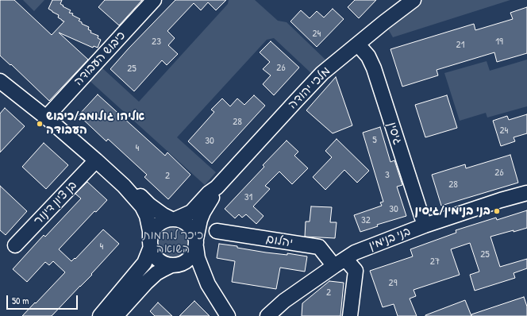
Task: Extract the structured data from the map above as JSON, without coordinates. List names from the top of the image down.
{
  "streets": {
    "street": [
      "כיבוש העבודה",
      "מלכי יהודה",
      "גיסין",
      "בן ציון דינור",
      "בני בנימין",
      "יהלום"
    ]
  },
  "crossings": [
    ["מלכי יהודה", "גיסין"],
    ["גיסין", "בני בנימין"],
    ["בני בנימין", "יהלום"]
  ],
  "parks": ["כיכר לוחמות השואה"],
  "places": ["אליהו גולומב/כיבוש העבודה", "בני בנימין/גיסין"],
  "house_numbers": [
    "24",
    "23",
    "19",
    "21",
    "26",
    "25",
    "28",
    "24",
    "5",
    "30",
    "4",
    "26",
    "3",
    "2",
    "28",
    "31",
    "30",
    "32",
    "4",
    "25",
    "27",
    "29",
    "2"
  ],
  "scale_bar": "50 m"
}
